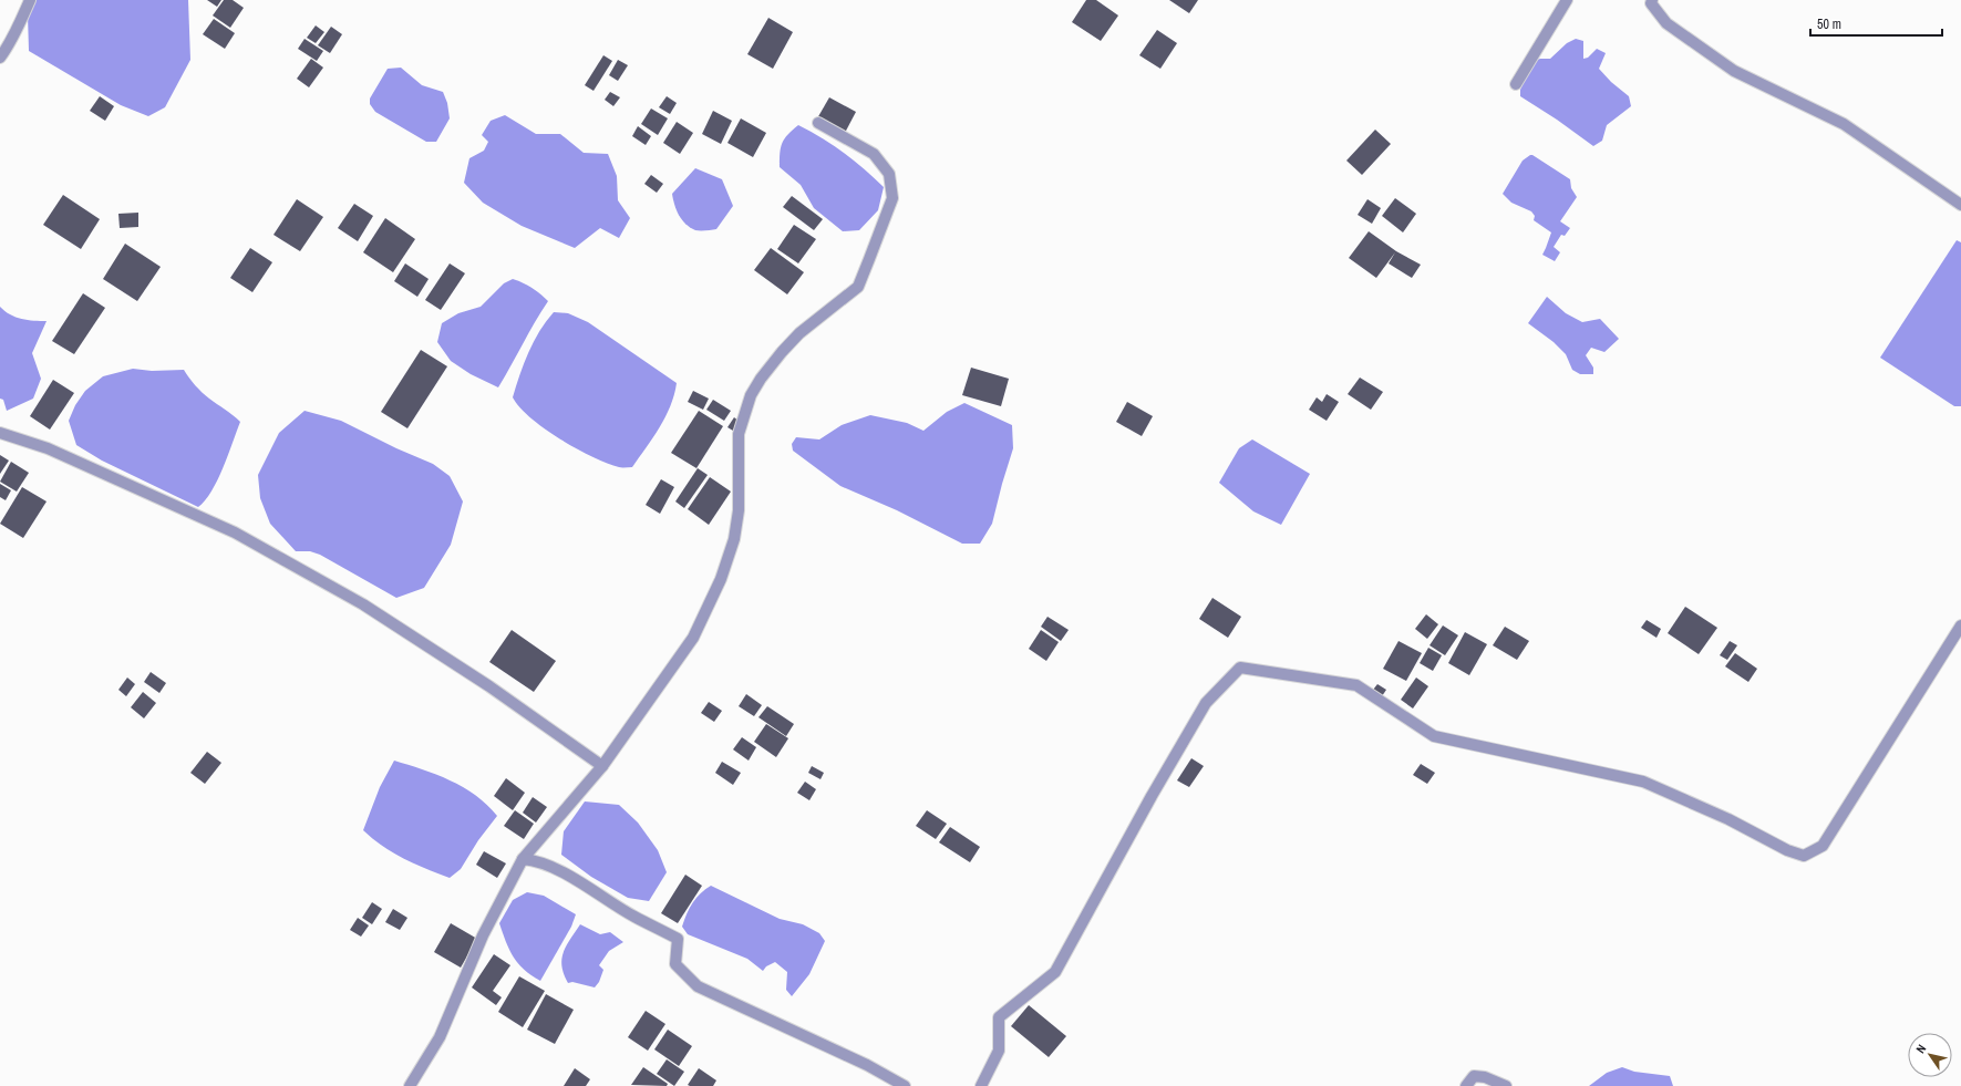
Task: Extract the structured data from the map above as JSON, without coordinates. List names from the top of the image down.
{
  "scale_bar": "50 m",
  "north": "top left"
}
